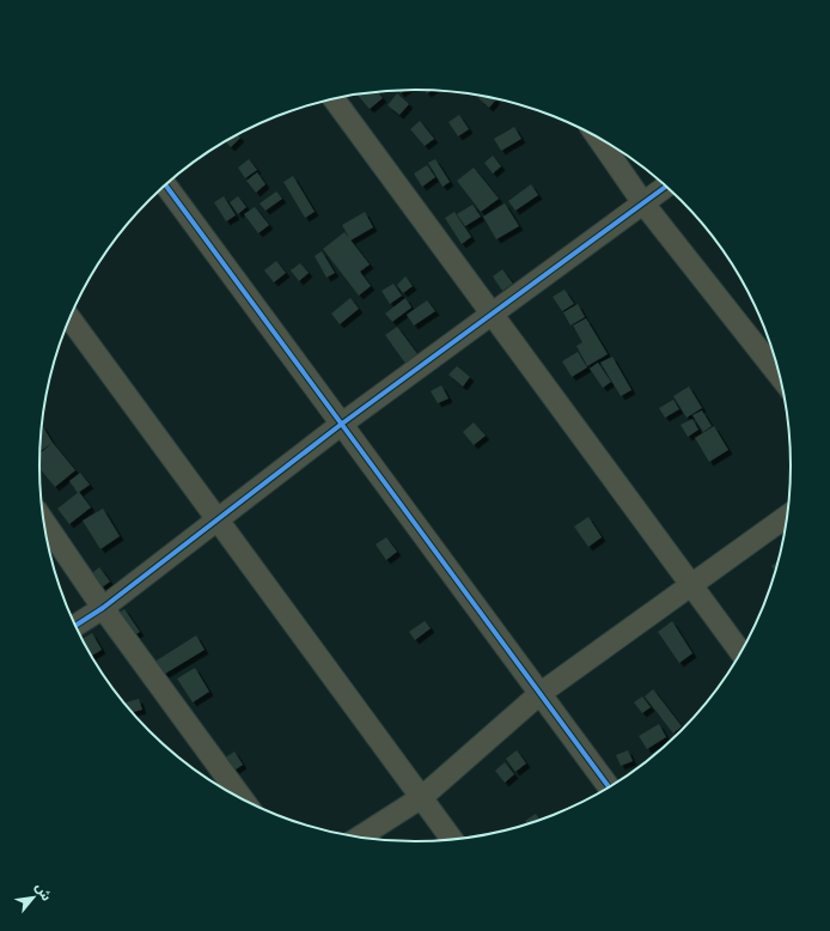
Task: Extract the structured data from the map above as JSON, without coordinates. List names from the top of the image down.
{
  "north": "top right"
}
